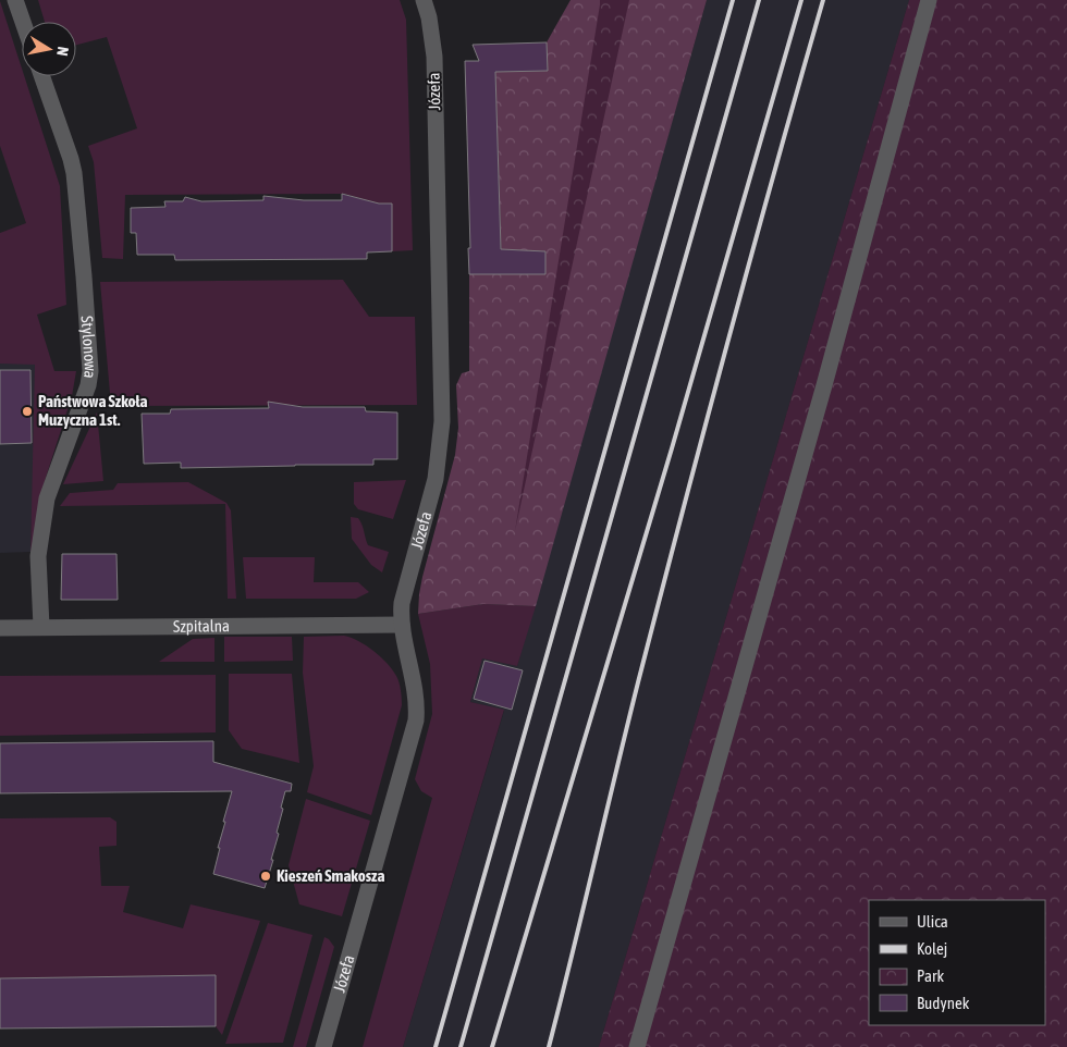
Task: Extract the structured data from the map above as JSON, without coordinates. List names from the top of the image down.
{
  "streets": {
    "street": ["Józefa", "Stylonowa", "Szpitalna"]
  },
  "crossings": [
    ["Józefa", "Szpitalna"],
    ["Stylonowa", "Szpitalna"]
  ],
  "places": ["Państwowa Szkoła Muzyczna 1st.", "Kieszeń Smakosza"],
  "legend": [
    "Ulica",
    "Kolej",
    "Park",
    "Budynek"
  ],
  "north": "right"
}
